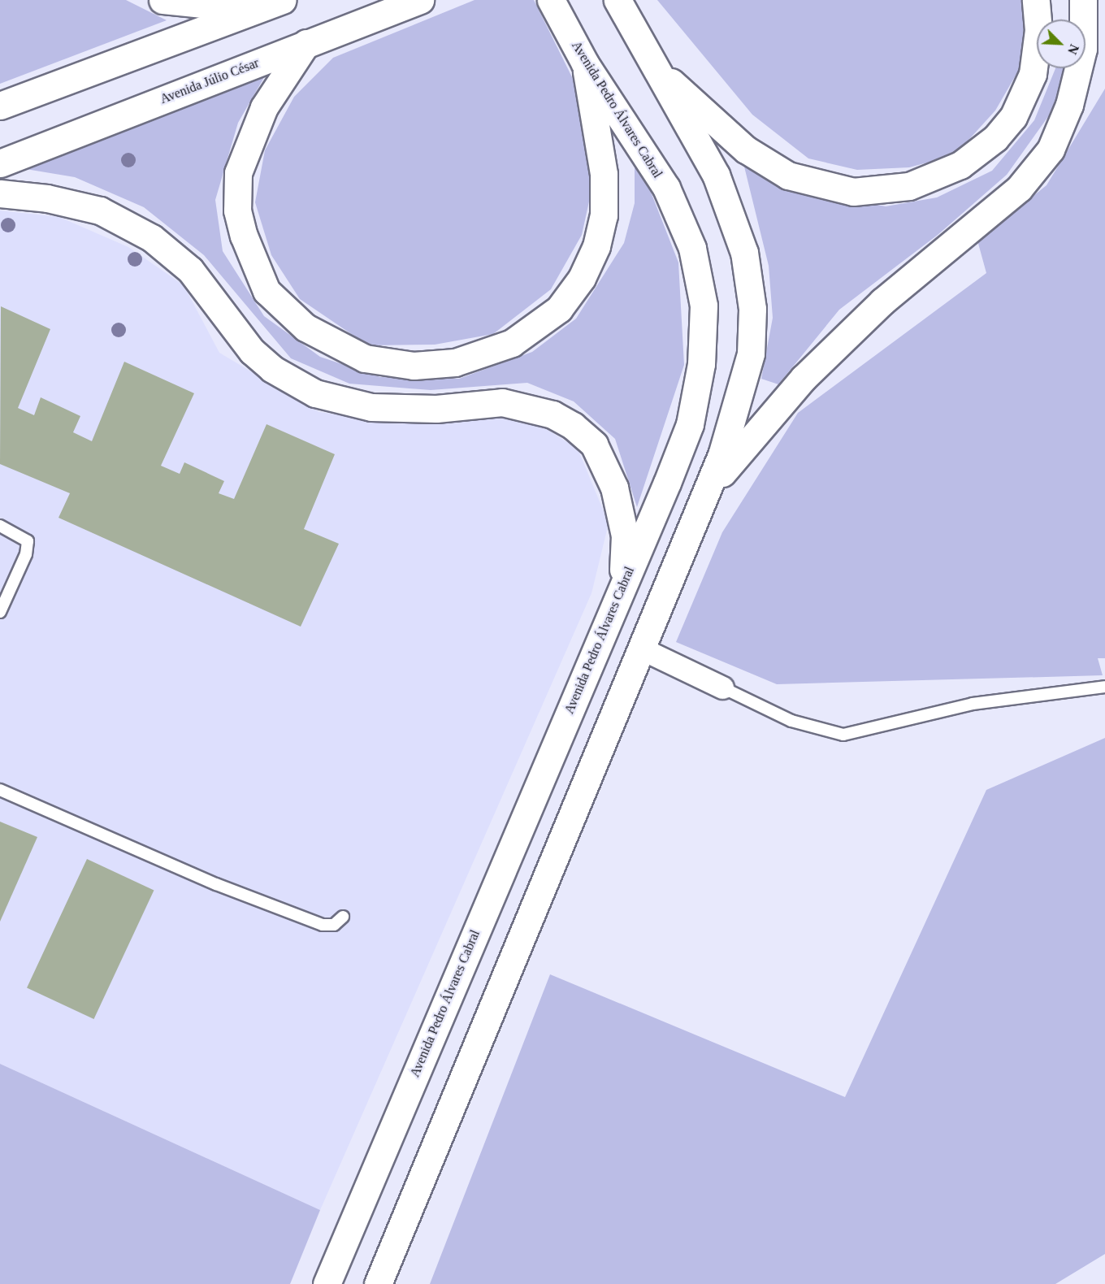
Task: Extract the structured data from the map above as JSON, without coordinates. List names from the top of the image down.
{
  "streets": {
    "main road": ["Avenida Júlio César", "Avenida Pedro Álvares Cabral"]
  },
  "north": "bottom right"
}
